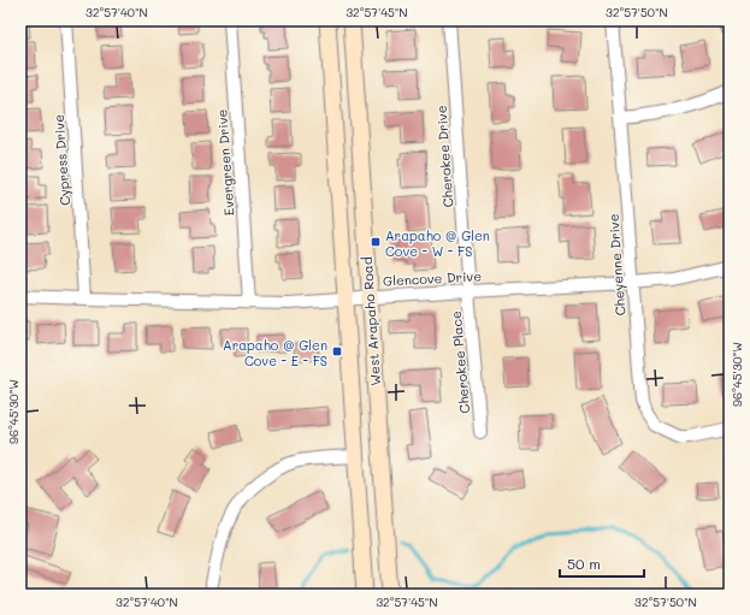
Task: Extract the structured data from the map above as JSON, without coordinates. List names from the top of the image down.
{
  "streets": {
    "main road": ["West Arapaho Road"],
    "street": [
      "Cherokee Drive",
      "Cypress Drive",
      "Evergreen Drive",
      "Cheyenne Drive",
      "Glencove Drive",
      "Cherokee Place"
    ]
  },
  "crossings": [
    ["Cherokee Drive", "Glencove Drive"],
    ["Cherokee Drive", "Cherokee Place"],
    ["Cypress Drive", "Glencove Drive"],
    ["Evergreen Drive", "Glencove Drive"],
    ["Cheyenne Drive", "Glencove Drive"],
    ["Glencove Drive", "West Arapaho Road"],
    ["Glencove Drive", "Cherokee Place"]
  ],
  "places": {
    "transit": ["Arapaho @ Glen Cove - W - FS", "Arapaho @ Glen Cove - E - FS"]
  },
  "scale_bar": "50 m",
  "coordinates": [
    "32°57'40\"N",
    "32°57'45\"N",
    "32°57'50\"N",
    "96°45'30\"W"
  ]
}
